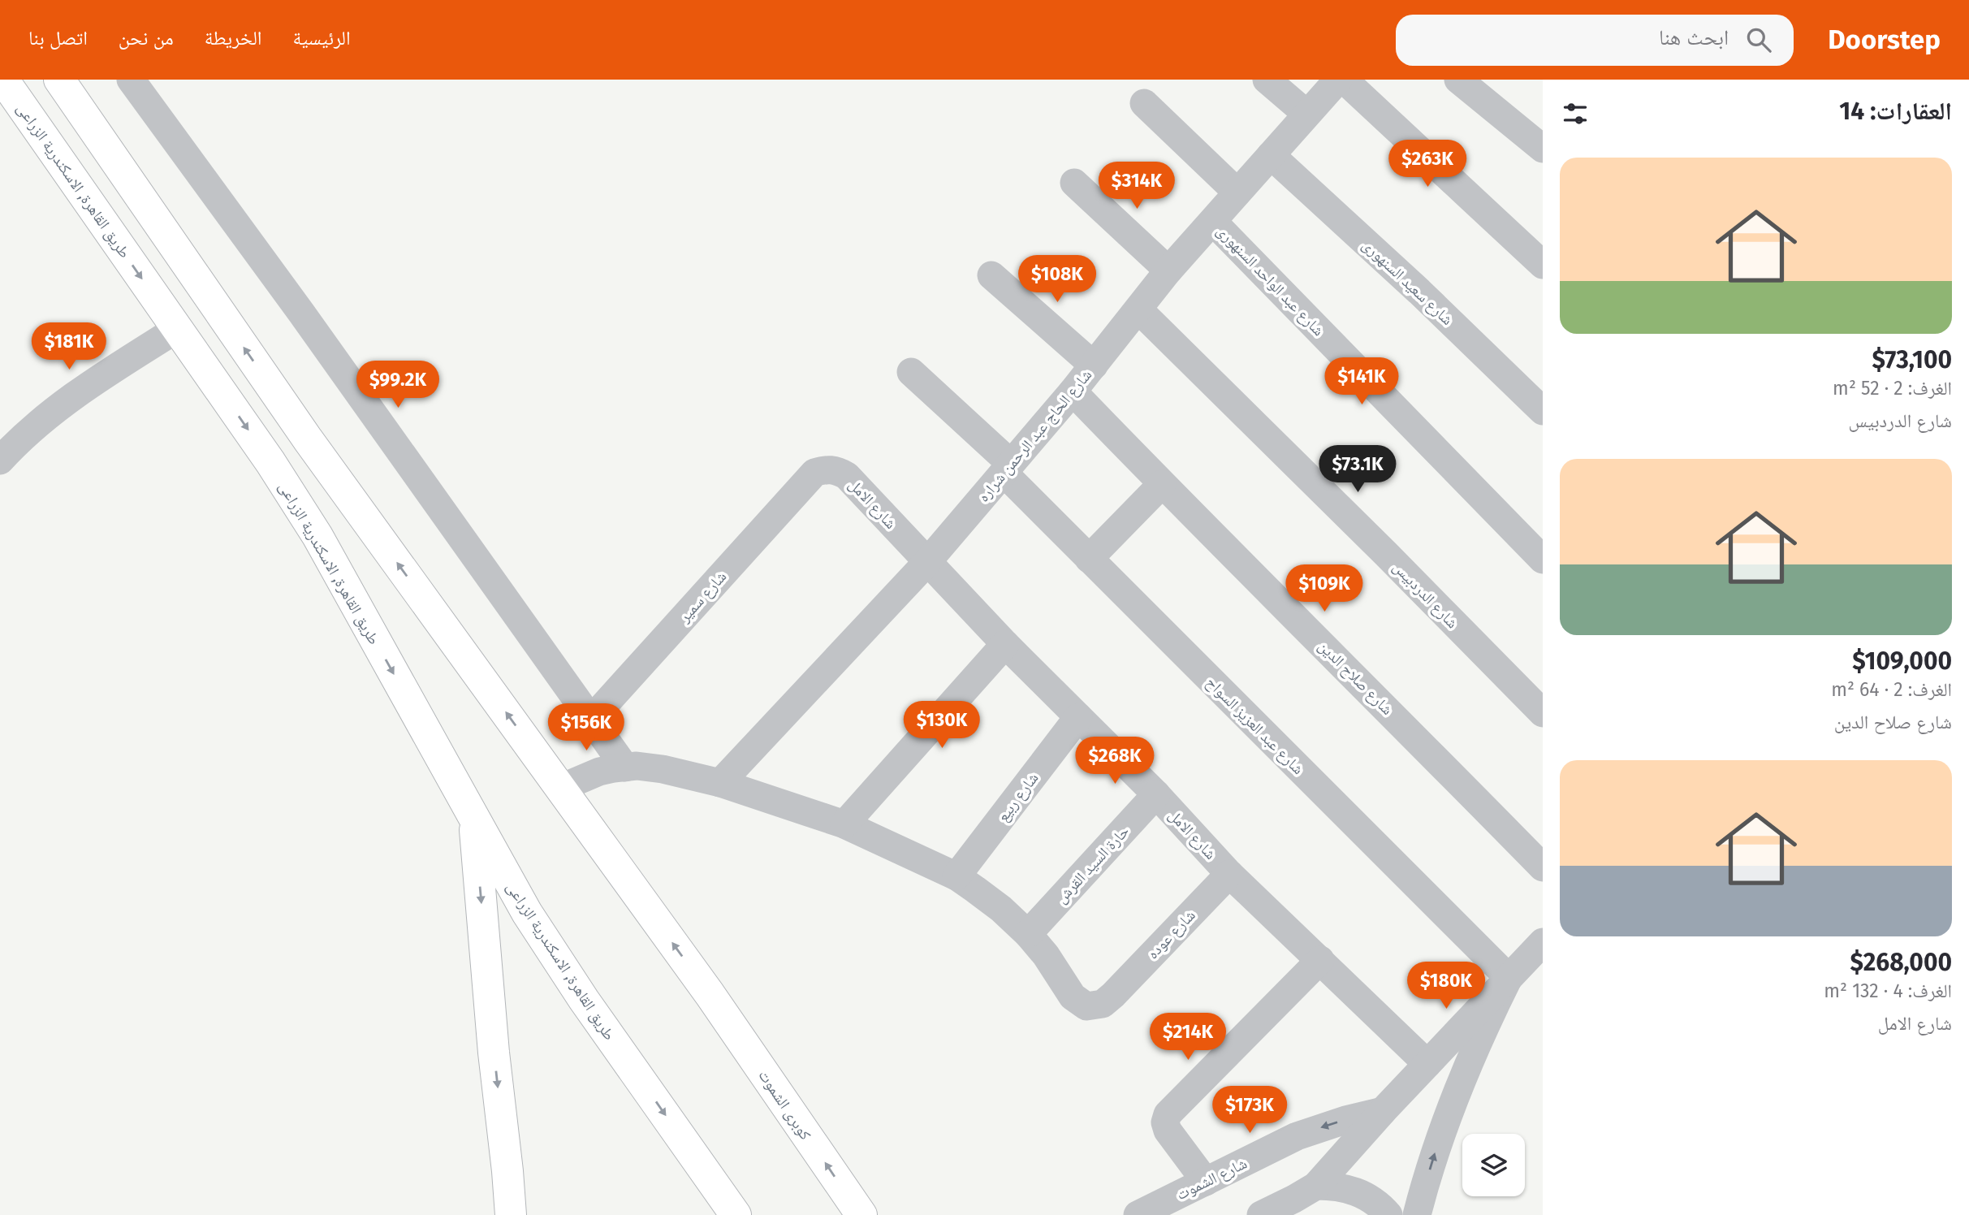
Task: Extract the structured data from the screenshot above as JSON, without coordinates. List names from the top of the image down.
{
  "streets": {
    "highway": ["طريق القاهرة, الاسكندرية الزراعى", "كوبرى الشموت"],
    "street": [
      "شارع عبد الواحد السنهورى",
      "شارع سعيد السنهورى",
      "شارع الحاج عبد الرحمن شراره",
      "شارع الامل",
      "شارع الدردبيس",
      "شارع سمير",
      "شارع صلاح الدين",
      "شارع عبد العزيز السواح",
      "شارع ربيع",
      "حارة السيد القرش",
      "شارع عوده",
      "شارع الشموت"
    ]
  },
  "crossings": [
    ["شارع عبد الواحد السنهورى", "شارع الحاج عبد الرحمن شراره"],
    ["شارع سعيد السنهورى", "شارع الحاج عبد الرحمن شراره"],
    ["شارع الحاج عبد الرحمن شراره", "شارع الامل"],
    ["شارع الحاج عبد الرحمن شراره", "شارع الدردبيس"],
    ["شارع الحاج عبد الرحمن شراره", "شارع صلاح الدين"],
    ["شارع الحاج عبد الرحمن شراره", "شارع عبد العزيز السواح"],
    ["شارع الامل", "شارع سمير"],
    ["شارع الامل", "شارع ربيع"],
    ["شارع الامل", "حارة السيد القرش"],
    ["شارع الامل", "شارع عوده"],
    ["حارة السيد القرش", "شارع عوده"]
  ],
  "one_way": ["كوبرى الشموت"],
  "page": {
    "header": "Doorstep",
    "search": "ابحث هنا",
    "nav": [
      "الرئيسية",
      "الخريطة",
      "من نحن",
      "اتصل بنا"
    ],
    "heading": "العقارات: 14",
    "price": [
      "$263K",
      "$314K",
      "$108K",
      "$181K",
      "$141K",
      "$99.2K",
      "$73.1K",
      "$109K",
      "$130K",
      "$156K",
      "$268K",
      "$180K",
      "$214K",
      "$173K"
    ],
    "list": [
      {
        "name": "$73,100",
        "note": "الغرف: 2 · 52 m² · شارع الدردبيس"
      },
      {
        "name": "$109,000",
        "note": "الغرف: 2 · 64 m² · شارع صلاح الدين"
      },
      {
        "name": "$268,000",
        "note": "الغرف: 4 · 132 m² · شارع الامل"
      }
    ]
  }
}
